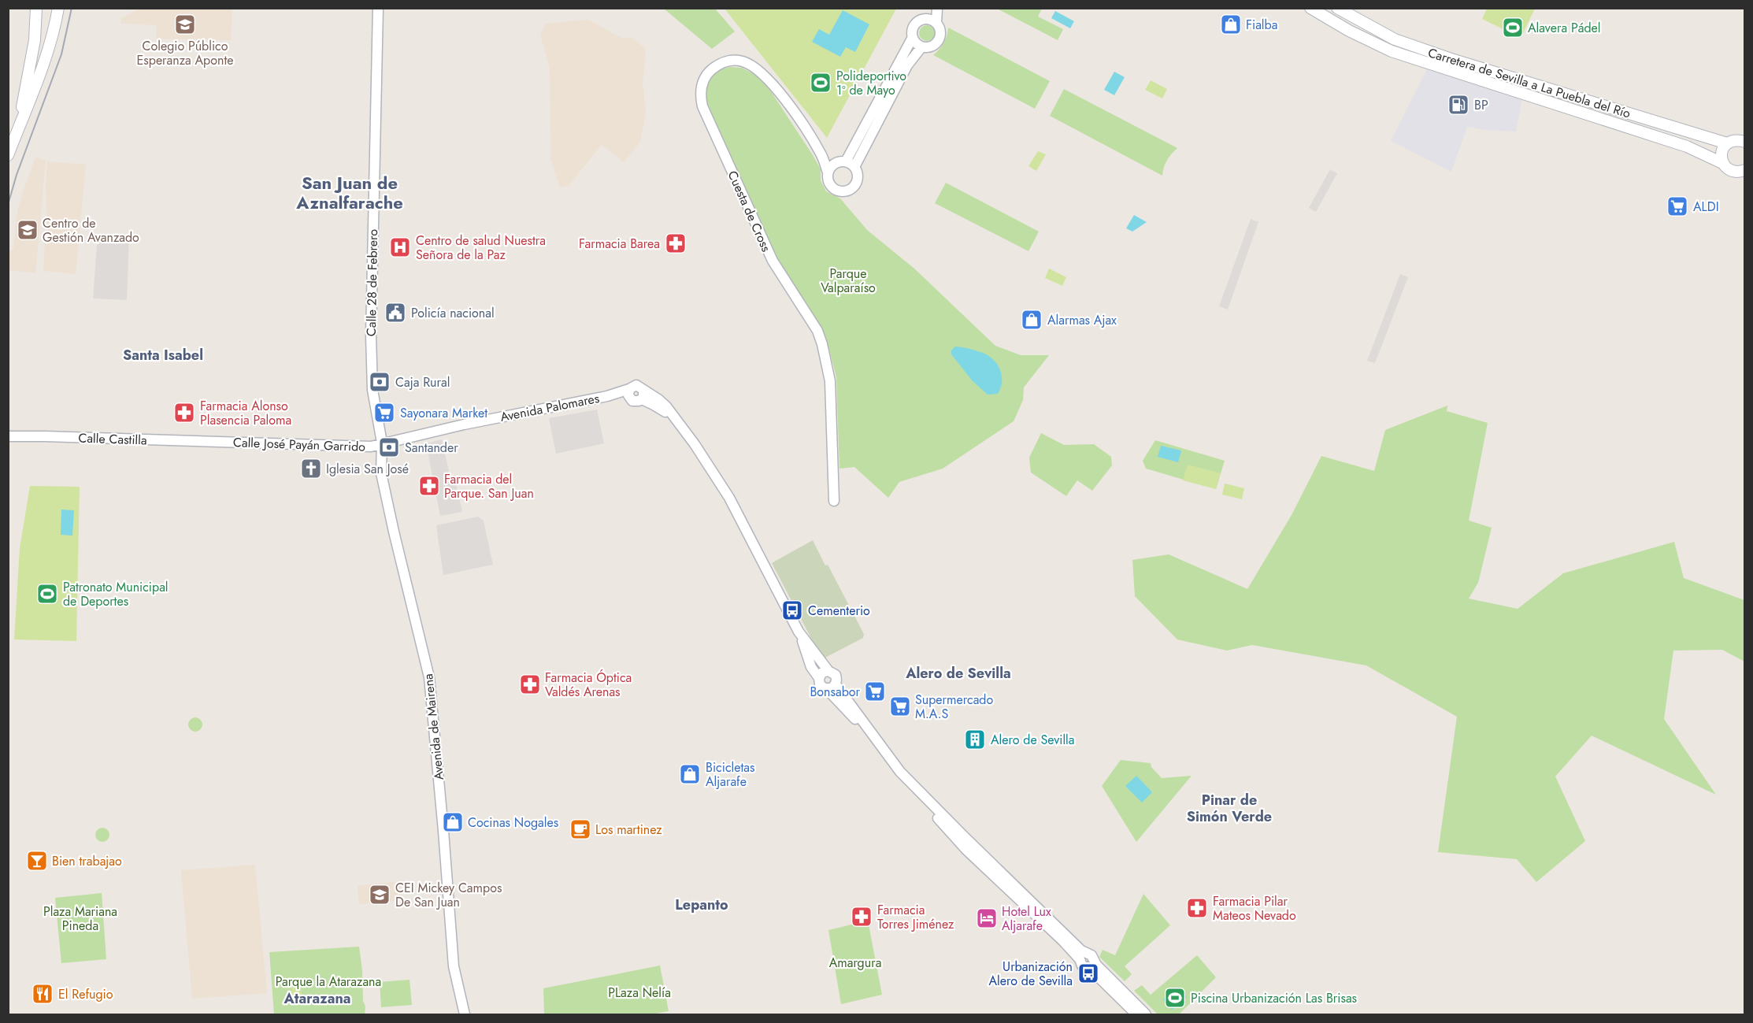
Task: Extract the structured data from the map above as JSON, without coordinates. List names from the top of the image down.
{
  "streets": {
    "main road": ["Carretera de Sevilla a La Puebla del Río"],
    "street": [
      "Cuesta de Cross",
      "Calle 28 de Febrero",
      "Avenida Palomares",
      "Calle Castilla",
      "Calle José Payán Garrido",
      "Avenida de Mairena"
    ]
  },
  "crossings": [
    ["Calle 28 de Febrero", "Avenida Palomares"],
    ["Calle 28 de Febrero", "Calle José Payán Garrido"],
    ["Calle 28 de Febrero", "Avenida de Mairena"],
    ["Avenida Palomares", "Calle José Payán Garrido"],
    ["Avenida Palomares", "Avenida de Mairena"],
    ["Calle Castilla", "Calle José Payán Garrido"],
    ["Calle José Payán Garrido", "Avenida de Mairena"]
  ],
  "districts": [
    "San Juan de Aznalfarache",
    "Santa Isabel",
    "Alero de Sevilla",
    "Pinar de Simón Verde",
    "Lepanto",
    "Atarazana"
  ],
  "parks": [
    "Parque Valparaíso",
    "Plaza Mariana Pineda",
    "Amargura",
    "Parque la Atarazana",
    "PLaza Nelía"
  ],
  "places": {
    "school or university": ["Colegio Público Esperanza Aponte", "Centro de Gestión Avanzado", "CEI Mickey Campos De San Juan"],
    "shop": [
      "Fialba",
      "Alarmas Ajax",
      "Bicicletas Aljarafe",
      "Cocinas Nogales"
    ],
    "sports": [
      "Alavera Pádel",
      "Polideportivo 1º de Mayo",
      "Patronato Municipal de Deportes",
      "Piscina Urbanización Las Brisas"
    ],
    "fuel station": ["BP"],
    "supermarket": [
      "ALDI",
      "Sayonara Market",
      "Bonsabor",
      "Supermercado M.A.S"
    ],
    "pharmacy": [
      "Farmacia Barea",
      "Farmacia Alonso Plasencia Paloma",
      "Farmacia del Parque. San Juan",
      "Farmacia Óptica Valdés Arenas",
      "Farmacia Pilar Mateos Nevado",
      "Farmacia Torres Jiménez"
    ],
    "hospital": ["Centro de salud Nuestra Señora de la Paz"],
    "public building": ["Policía nacional"],
    "bank": ["Caja Rural", "Santander"],
    "church": ["Iglesia San José"],
    "bus stop": ["Cementerio", "Urbanización Alero de Sevilla"],
    "building": ["Alero de Sevilla"],
    "cafe": ["Los martinez"],
    "bar": ["Bien trabajao"],
    "hotel": ["Hotel Lux Aljarafe"],
    "restaurant": ["El Refugio"]
  }
}
